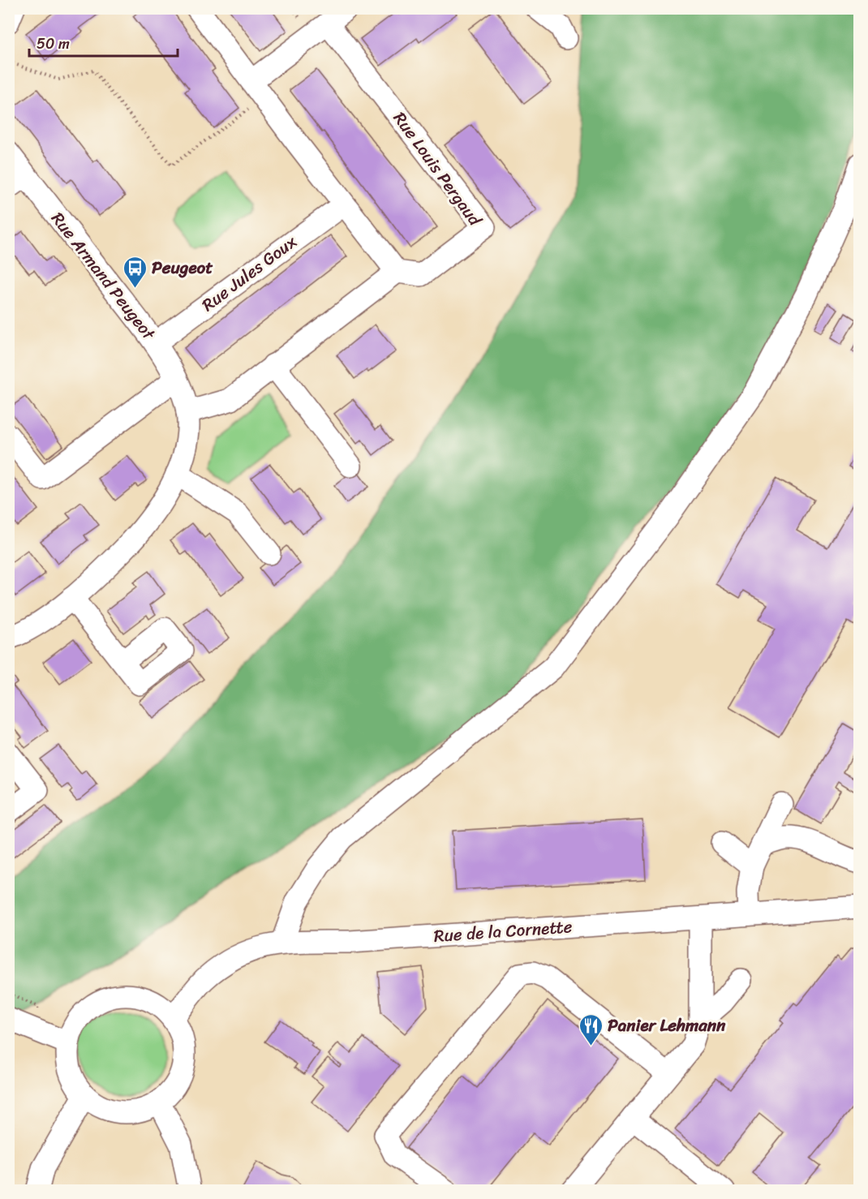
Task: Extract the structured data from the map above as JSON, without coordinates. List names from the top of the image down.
{
  "streets": {
    "street": [
      "Rue Louis Pergaud",
      "Rue Jules Goux",
      "Rue Armand Peugeot",
      "Rue de la Cornette"
    ]
  },
  "crossings": [
    ["Rue Jules Goux", "Rue Armand Peugeot"]
  ],
  "places": {
    "bus stop": ["Peugeot"],
    "restaurant": ["Panier Lehmann"]
  },
  "scale_bar": "50 m"
}
